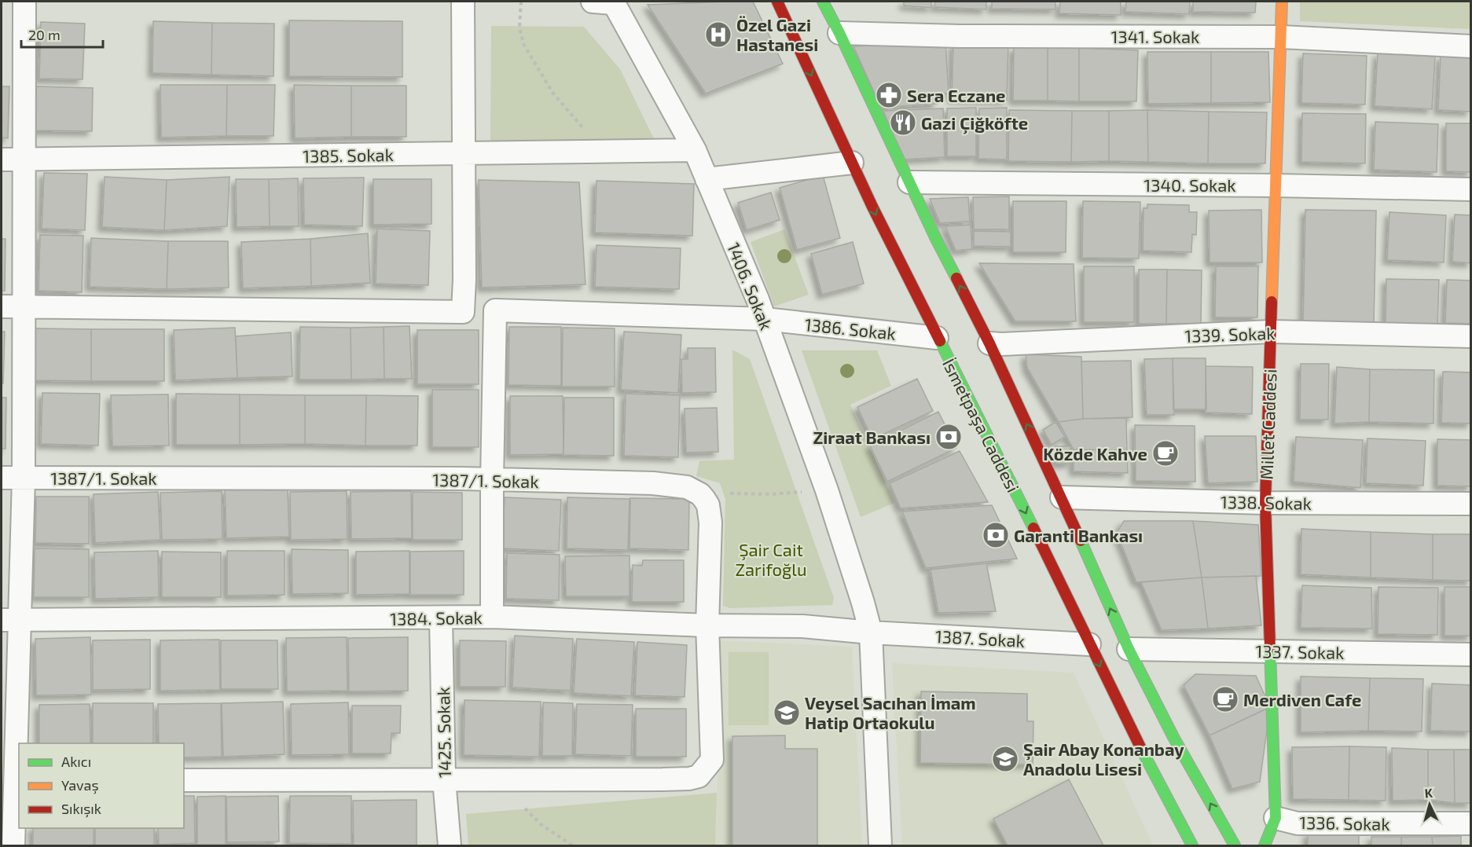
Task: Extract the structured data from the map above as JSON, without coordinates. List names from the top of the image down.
{
  "streets": {
    "main road": ["Millet Caddesi", "İsmetpaşa Caddesi"],
    "street": [
      "1341. Sokak",
      "1385. Sokak",
      "1340. Sokak",
      "1406. Sokak",
      "1386. Sokak",
      "1339. Sokak",
      "1387/1. Sokak",
      "1338. Sokak",
      "1384. Sokak",
      "1387. Sokak",
      "1337. Sokak",
      "1425. Sokak",
      "1336. Sokak"
    ]
  },
  "crossings": [
    ["1341. Sokak", "Millet Caddesi"],
    ["1385. Sokak", "1406. Sokak"],
    ["1340. Sokak", "Millet Caddesi"],
    ["1406. Sokak", "1386. Sokak"],
    ["1406. Sokak", "1384. Sokak"],
    ["1406. Sokak", "1387. Sokak"],
    ["1386. Sokak", "İsmetpaşa Caddesi"],
    ["1339. Sokak", "Millet Caddesi"],
    ["Millet Caddesi", "1338. Sokak"],
    ["Millet Caddesi", "1337. Sokak"],
    ["Millet Caddesi", "1336. Sokak"],
    ["İsmetpaşa Caddesi", "1387. Sokak"],
    ["1384. Sokak", "1387. Sokak"],
    ["1384. Sokak", "1425. Sokak"]
  ],
  "parks": ["Şair Cait Zarifoğlu"],
  "places": {
    "hospital": ["Özel Gazi Hastanesi"],
    "pharmacy": ["Sera Eczane"],
    "restaurant": ["Gazi Çiğköfte"],
    "bank": ["Ziraat Bankası", "Garanti Bankası"],
    "cafe": ["Közde Kahve", "Merdiven Cafe"],
    "school or university": ["Veysel Sacıhan İmam Hatip Ortaokulu", "Şair Abay Konanbay Anadolu Lisesi"]
  },
  "legend": ["Akıcı", "Yavaş", "Sıkışık"],
  "scale_bar": "20 m",
  "north": "top"
}
